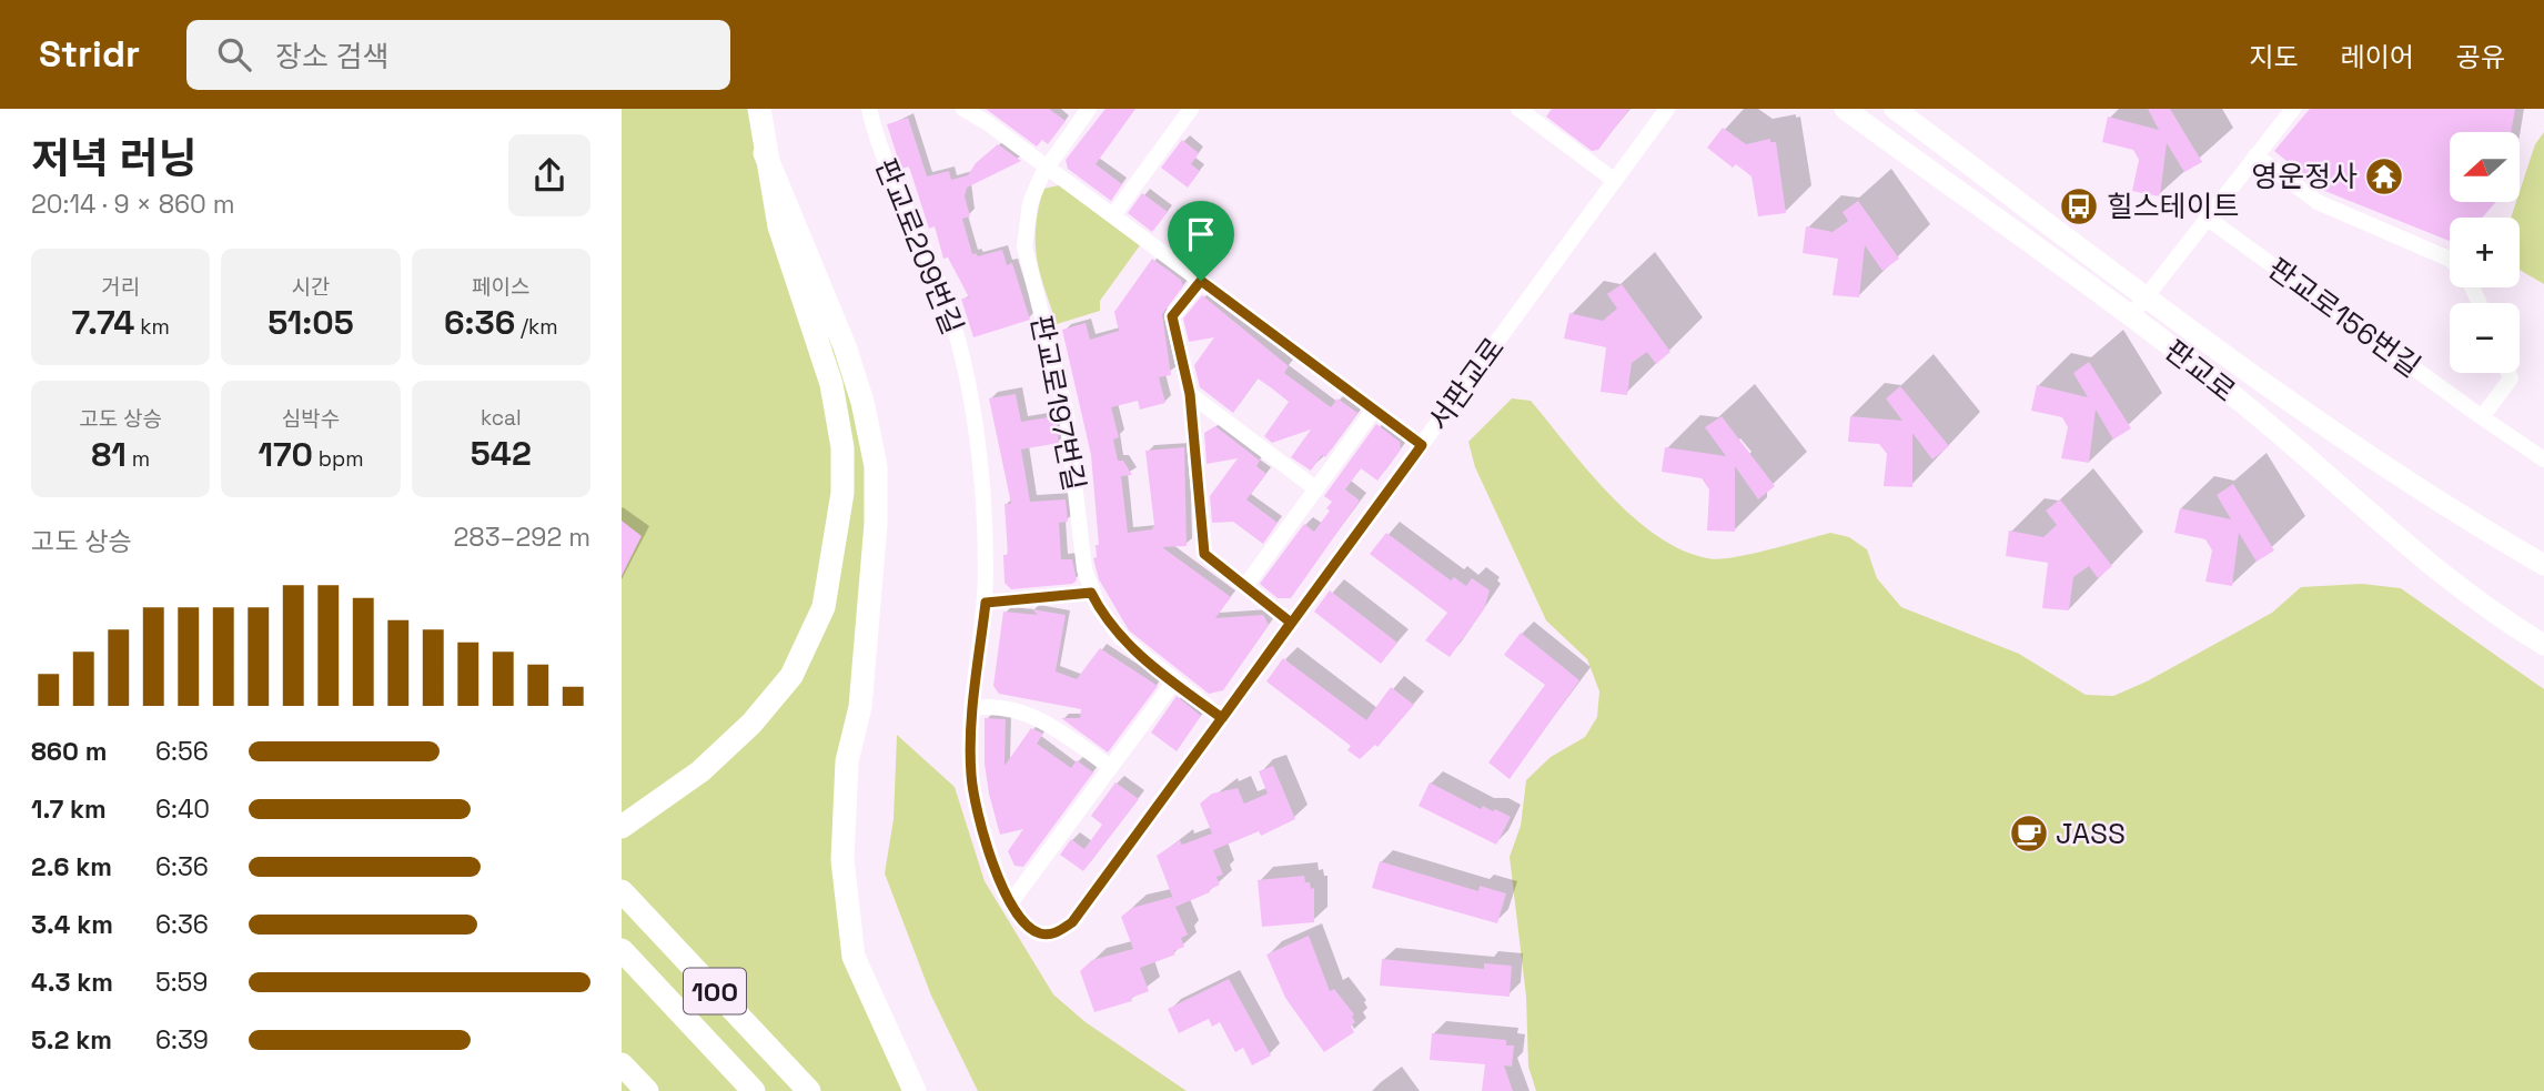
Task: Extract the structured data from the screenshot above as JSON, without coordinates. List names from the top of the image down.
{
  "streets": {
    "highway": ["100"],
    "main road": ["판교로"],
    "street": [
      "판교로209번길",
      "판교로156번길",
      "서판교로",
      "판교로197번길"
    ]
  },
  "crossings": [
    ["판교로209번길", "서판교로"],
    ["서판교로", "판교로197번길"]
  ],
  "places": {
    "temple": ["영운정사"],
    "bus stop": ["힐스테이트"],
    "cafe": ["JASS"]
  },
  "north": "left",
  "page": {
    "header": "Stridr",
    "search": "장소 검색",
    "nav": ["지도", "레이어", "공유"],
    "heading": ["저녁 러닝", "20:14 · 9 × 860 m"],
    "map_buttons": ["+", "−"],
    "stats": [
      ["거리", "7.74 km"],
      ["시간", "51:05"],
      ["페이스", "6:36 /km"],
      ["고도 상승", "81 m"],
      ["심박수", "170 bpm"],
      ["kcal", "542"]
    ],
    "chart": ["고도 상승", "283–292 m"],
    "list": [
      {
        "name": "860 m",
        "note": "6:56"
      },
      {
        "name": "1.7 km",
        "note": "6:40"
      },
      {
        "name": "2.6 km",
        "note": "6:36"
      },
      {
        "name": "3.4 km",
        "note": "6:36"
      },
      {
        "name": "4.3 km",
        "note": "5:59"
      },
      {
        "name": "5.2 km",
        "note": "6:39"
      }
    ]
  }
}
